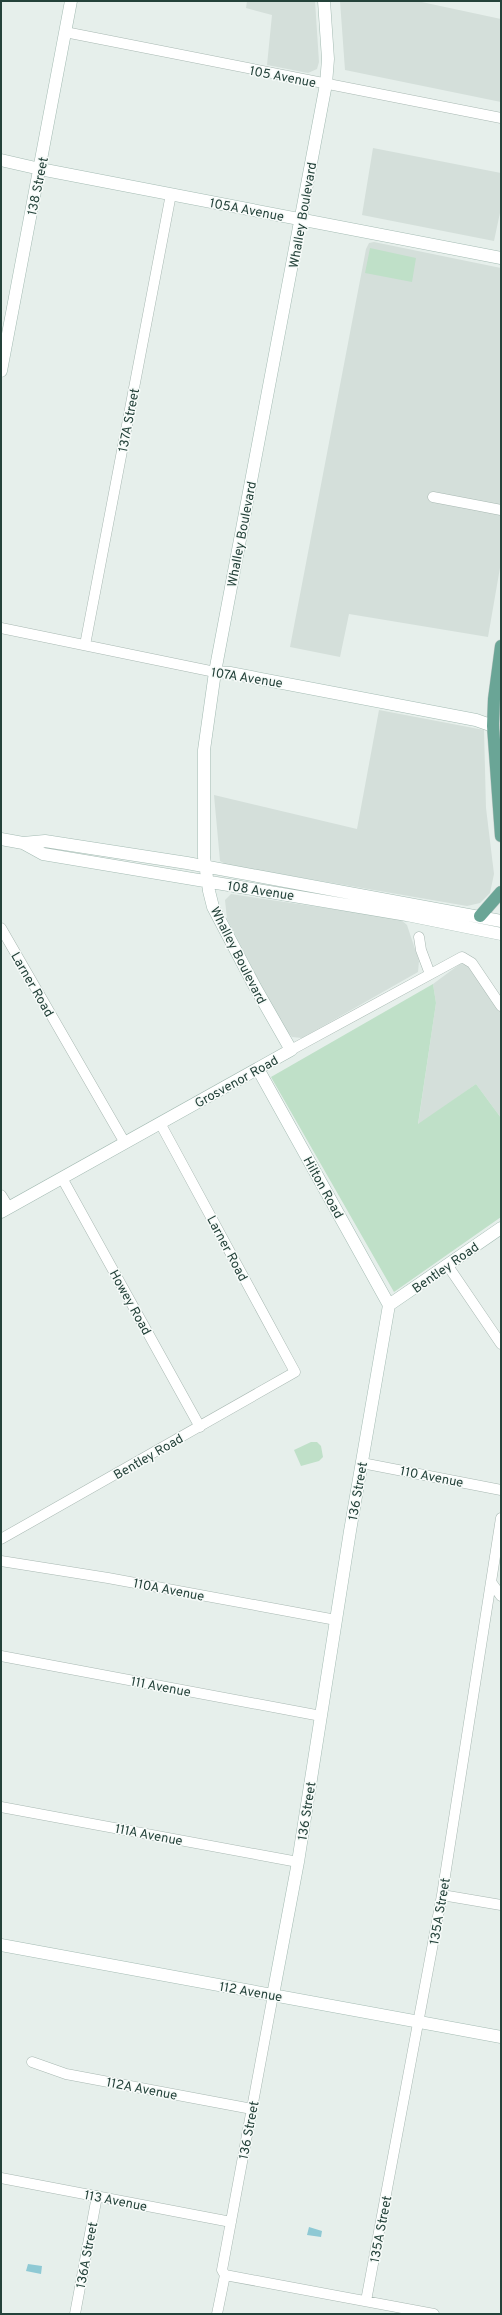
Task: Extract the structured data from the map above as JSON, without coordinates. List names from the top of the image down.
{
  "streets": {
    "street": [
      "105 Avenue",
      "138 Street",
      "105A Avenue",
      "Whalley Boulevard",
      "137A Street",
      "107A Avenue",
      "108 Avenue",
      "Larner Road",
      "Grosvenor Road",
      "Hilton Road",
      "Bentley Road",
      "Howey Road",
      "110 Avenue",
      "136 Street",
      "110A Avenue",
      "111 Avenue",
      "111A Avenue",
      "135A Street",
      "112 Avenue",
      "112A Avenue",
      "113 Avenue",
      "136A Street"
    ]
  },
  "crossings": [
    ["105 Avenue", "138 Street"],
    ["105 Avenue", "Whalley Boulevard"],
    ["138 Street", "105A Avenue"],
    ["105A Avenue", "Whalley Boulevard"],
    ["105A Avenue", "137A Street"],
    ["Whalley Boulevard", "107A Avenue"],
    ["Whalley Boulevard", "108 Avenue"],
    ["Whalley Boulevard", "Grosvenor Road"],
    ["137A Street", "107A Avenue"],
    ["Larner Road", "Grosvenor Road"],
    ["Larner Road", "Bentley Road"],
    ["Grosvenor Road", "Hilton Road"],
    ["Grosvenor Road", "Howey Road"],
    ["Hilton Road", "Bentley Road"],
    ["Hilton Road", "136 Street"],
    ["Bentley Road", "Howey Road"],
    ["Bentley Road", "136 Street"],
    ["110 Avenue", "136 Street"],
    ["136 Street", "110A Avenue"],
    ["136 Street", "111 Avenue"],
    ["136 Street", "111A Avenue"],
    ["136 Street", "112 Avenue"],
    ["136 Street", "112A Avenue"],
    ["136 Street", "113 Avenue"],
    ["135A Street", "112 Avenue"],
    ["113 Avenue", "136A Street"]
  ]
}
